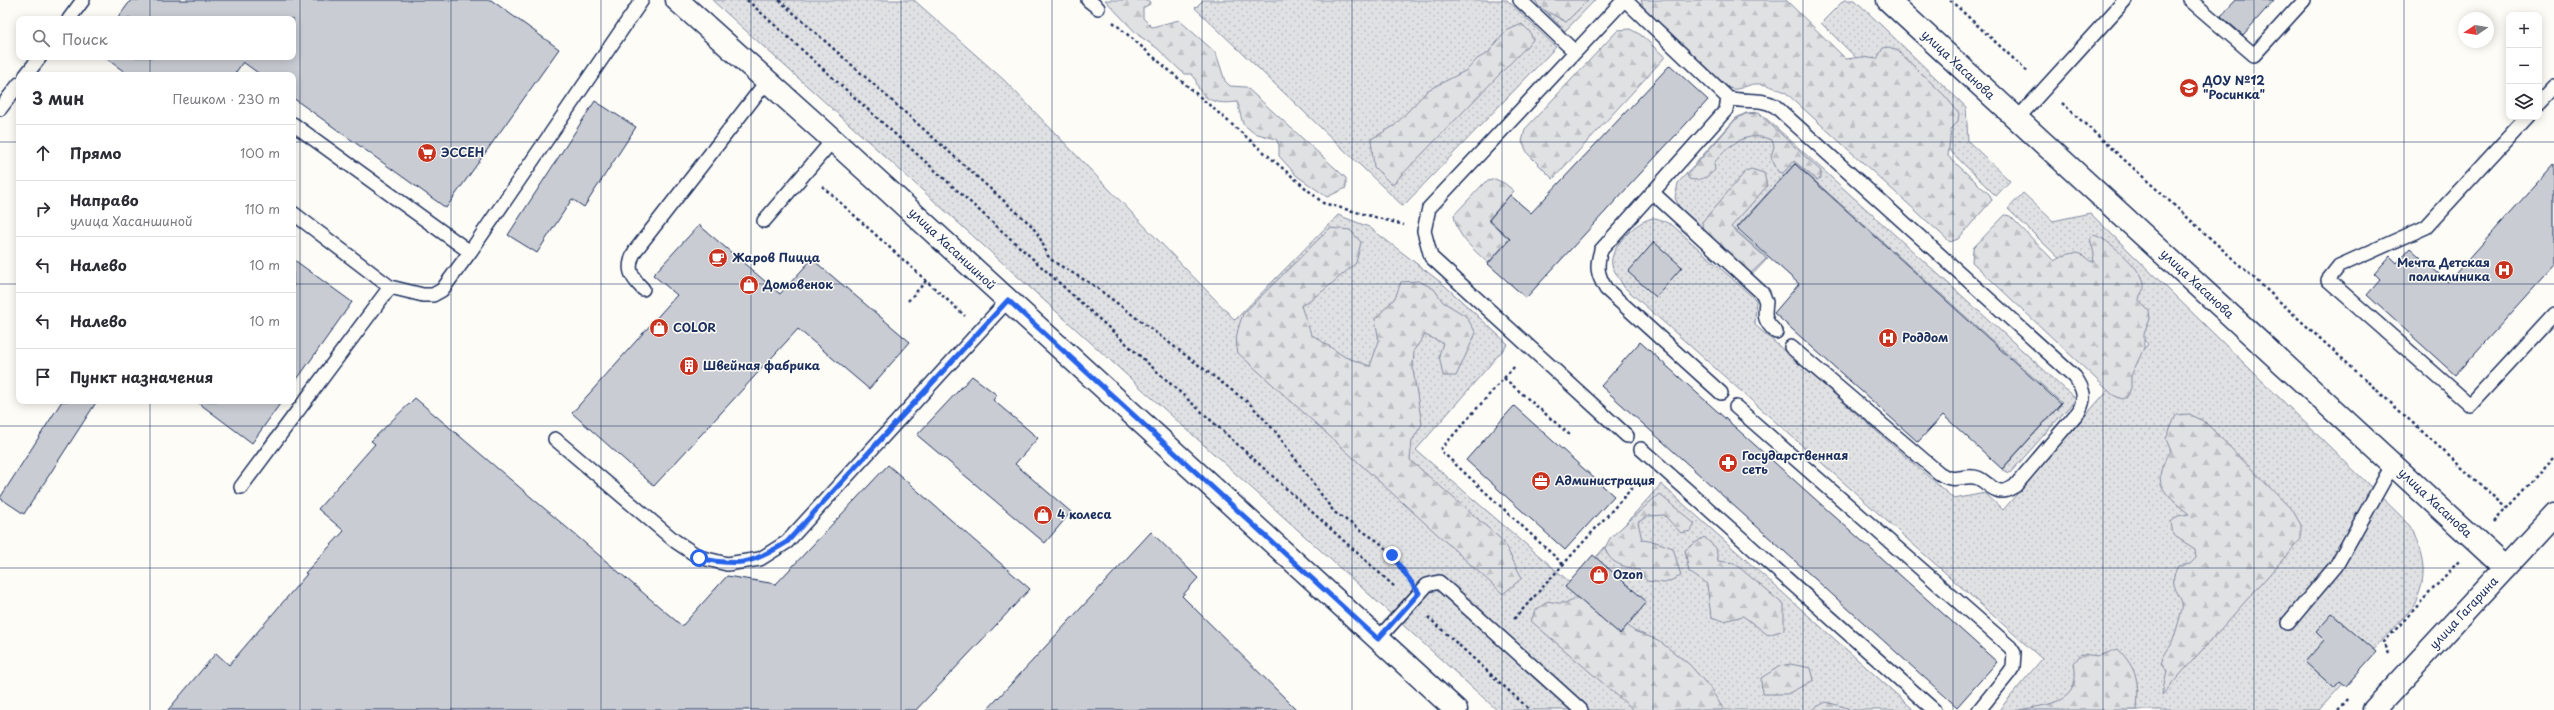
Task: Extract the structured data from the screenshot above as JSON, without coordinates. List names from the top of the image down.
{
  "streets": {
    "street": ["улица Хасанова", "улица Хасаншиной", "улица Гагарина"]
  },
  "crossings": [
    ["улица Хасанова", "улица Гагарина"]
  ],
  "places": {
    "school or university": ["ДОУ №12 \"Росинка\""],
    "supermarket": ["ЭССЕН"],
    "cafe": ["Жаров Пицца"],
    "hospital": ["Мечта Детская поликлиника", "Роддом"],
    "shop": [
      "Домовенок",
      "COLOR",
      "4 колеса",
      "Ozon"
    ],
    "building": ["Швейная фабрика"],
    "pharmacy": ["Государственная сеть"],
    "office": ["Администрация"]
  },
  "north": "left",
  "page": {
    "map_buttons": ["+", "−"],
    "search": "Поиск",
    "heading": ["3 мин", "Пешком · 230 m"],
    "list": [
      ["Прямо", "100 m"],
      ["Направо", "улица Хасаншиной", "110 m"],
      ["Налево", "10 m"],
      ["Налево", "10 m"],
      "Пункт назначения"
    ]
  }
}
